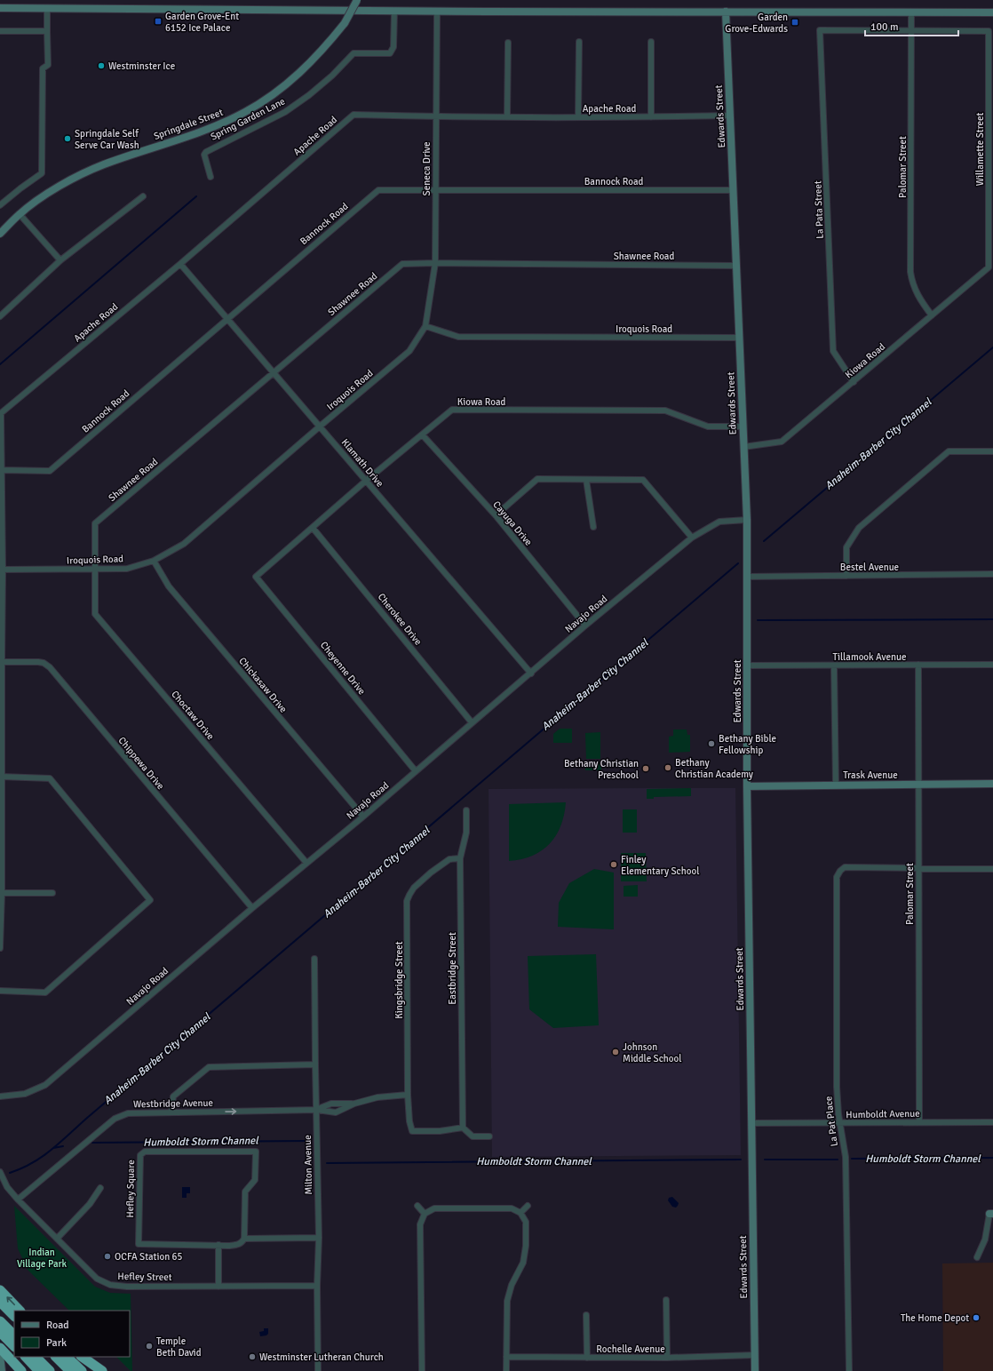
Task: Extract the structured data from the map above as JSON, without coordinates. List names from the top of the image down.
{
  "streets": {
    "street": [
      "Apache Road",
      "Edwards Street",
      "Spring Garden Lane",
      "Springdale Street",
      "Willamette Street",
      "Palomar Street",
      "Seneca Drive",
      "Bannock Road",
      "La Pata Street",
      "Shawnee Road",
      "Iroquois Road",
      "Kiowa Road",
      "Klamath Drive",
      "Cayuga Drive",
      "Bestel Avenue",
      "Navajo Road",
      "Cherokee Drive",
      "Tillamook Avenue",
      "Cheyenne Drive",
      "Chickasaw Drive",
      "Choctaw Drive",
      "Chippewa Drive",
      "Trask Avenue",
      "Eastbridge Street",
      "Kingsbridge Street",
      "Westbridge Avenue",
      "Humboldt Avenue",
      "La Pat Place",
      "Milton Avenue",
      "Hefley Square",
      "Hefley Street",
      "Rochelle Avenue"
    ]
  },
  "crossings": [
    ["Apache Road", "Edwards Street"],
    ["Apache Road", "Seneca Drive"],
    ["Apache Road", "Bannock Road"],
    ["Apache Road", "Klamath Drive"],
    ["Edwards Street", "Bannock Road"],
    ["Edwards Street", "Shawnee Road"],
    ["Edwards Street", "Iroquois Road"],
    ["Edwards Street", "Kiowa Road"],
    ["Edwards Street", "Bestel Avenue"],
    ["Edwards Street", "Navajo Road"],
    ["Edwards Street", "Tillamook Avenue"],
    ["Edwards Street", "Trask Avenue"],
    ["Edwards Street", "Humboldt Avenue"],
    ["Edwards Street", "Rochelle Avenue"],
    ["Willamette Street", "Palomar Street"],
    ["Willamette Street", "La Pata Street"],
    ["Willamette Street", "Kiowa Road"],
    ["Palomar Street", "La Pata Street"],
    ["Palomar Street", "Kiowa Road"],
    ["Palomar Street", "Tillamook Avenue"],
    ["Palomar Street", "Trask Avenue"],
    ["Palomar Street", "Humboldt Avenue"],
    ["Palomar Street", "La Pat Place"],
    ["Seneca Drive", "Bannock Road"],
    ["Seneca Drive", "Shawnee Road"],
    ["Seneca Drive", "Iroquois Road"],
    ["Bannock Road", "Klamath Drive"],
    ["La Pata Street", "Kiowa Road"],
    ["Shawnee Road", "Iroquois Road"],
    ["Shawnee Road", "Klamath Drive"],
    ["Shawnee Road", "Choctaw Drive"],
    ["Iroquois Road", "Klamath Drive"],
    ["Iroquois Road", "Chickasaw Drive"],
    ["Iroquois Road", "Choctaw Drive"],
    ["Kiowa Road", "Klamath Drive"],
    ["Kiowa Road", "Cayuga Drive"],
    ["Kiowa Road", "Cherokee Drive"],
    ["Kiowa Road", "Cheyenne Drive"],
    ["Klamath Drive", "Navajo Road"],
    ["Cayuga Drive", "Navajo Road"],
    ["Navajo Road", "Cherokee Drive"],
    ["Navajo Road", "Cheyenne Drive"],
    ["Navajo Road", "Chickasaw Drive"],
    ["Navajo Road", "Choctaw Drive"],
    ["Navajo Road", "Chippewa Drive"],
    ["Eastbridge Street", "Kingsbridge Street"],
    ["Kingsbridge Street", "Westbridge Avenue"],
    ["Westbridge Avenue", "Milton Avenue"],
    ["Westbridge Avenue", "Hefley Street"],
    ["Humboldt Avenue", "La Pat Place"],
    ["Milton Avenue", "Hefley Square"],
    ["Milton Avenue", "Hefley Street"]
  ],
  "water": ["Anaheim-Barber City Channel", "Humboldt Storm Channel"],
  "parks": ["Indian Village Park"],
  "places": {
    "transit": ["Garden Grove-Ent 6152 Ice Palace", "Garden Grove-Edwards"],
    "other": [
      "Westminster Ice",
      "Springdale Self Serve Car Wash",
      "Bethany Bible Fellowship",
      "Bethany Christian Academy",
      "Bethany Christian Preschool",
      "Finley Elementary School",
      "Johnson Middle School",
      "OCFA Station 65",
      "The Home Depot",
      "Temple Beth David",
      "Westminster Lutheran Church"
    ]
  },
  "legend": ["Road", "Park"],
  "scale_bar": "100 m"
}
